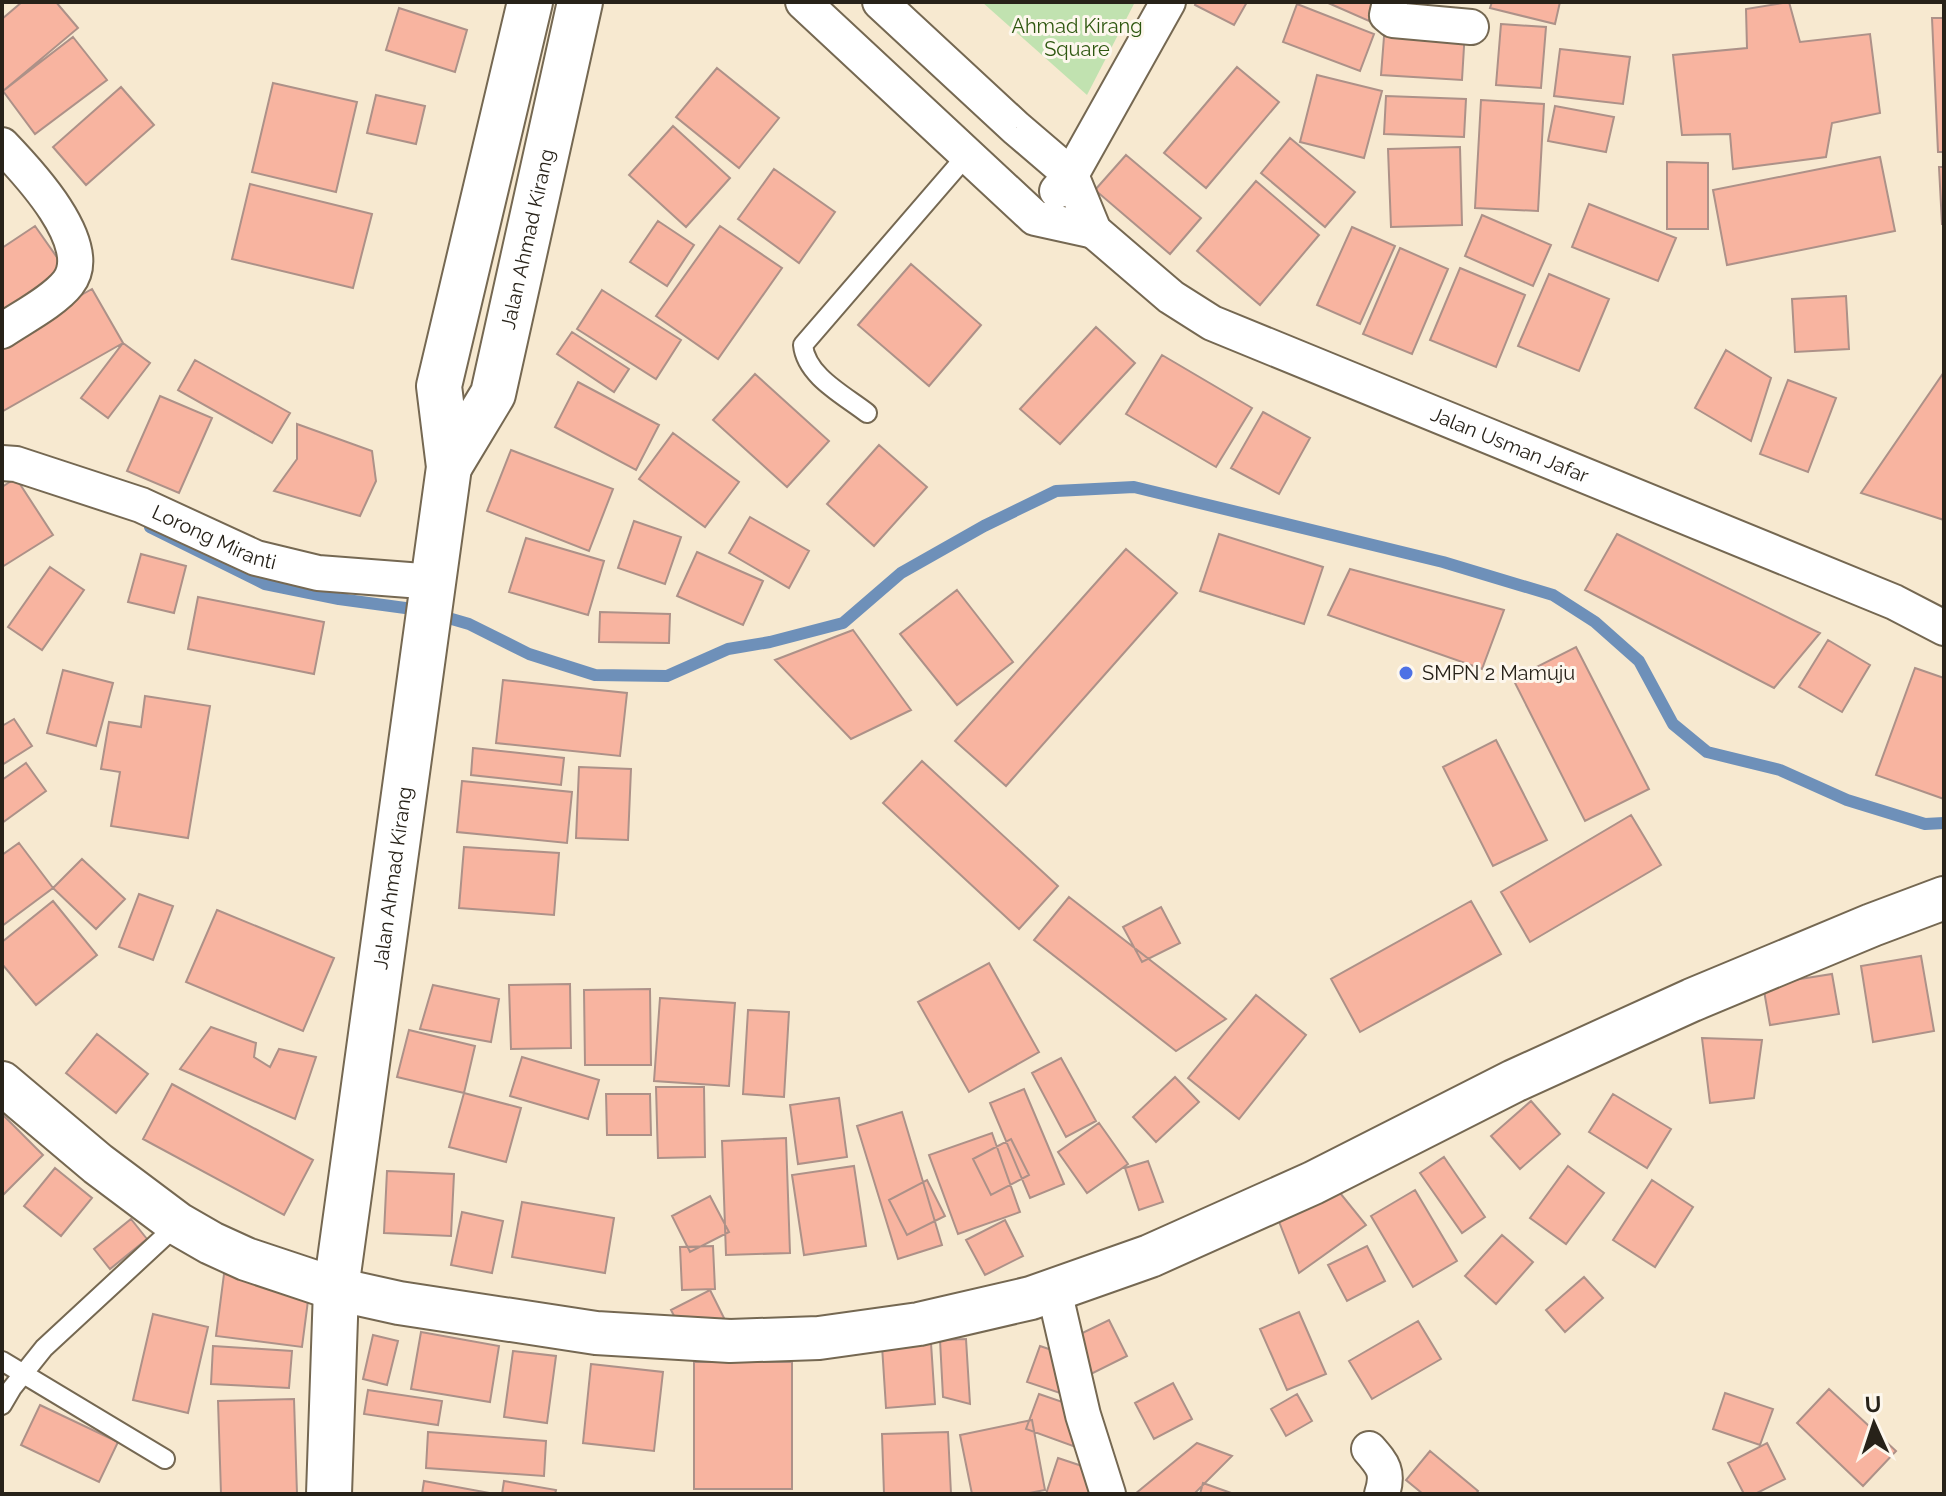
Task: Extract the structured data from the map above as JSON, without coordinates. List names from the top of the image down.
{
  "streets": {
    "main road": ["Jalan Ahmad Kirang"],
    "street": ["Jalan Usman Jafar", "Lorong Miranti"]
  },
  "crossings": [
    ["Jalan Ahmad Kirang", "Lorong Miranti"]
  ],
  "parks": ["Ahmad Kirang Square"],
  "places": ["SMPN 2 Mamuju"],
  "north": "top"
}
